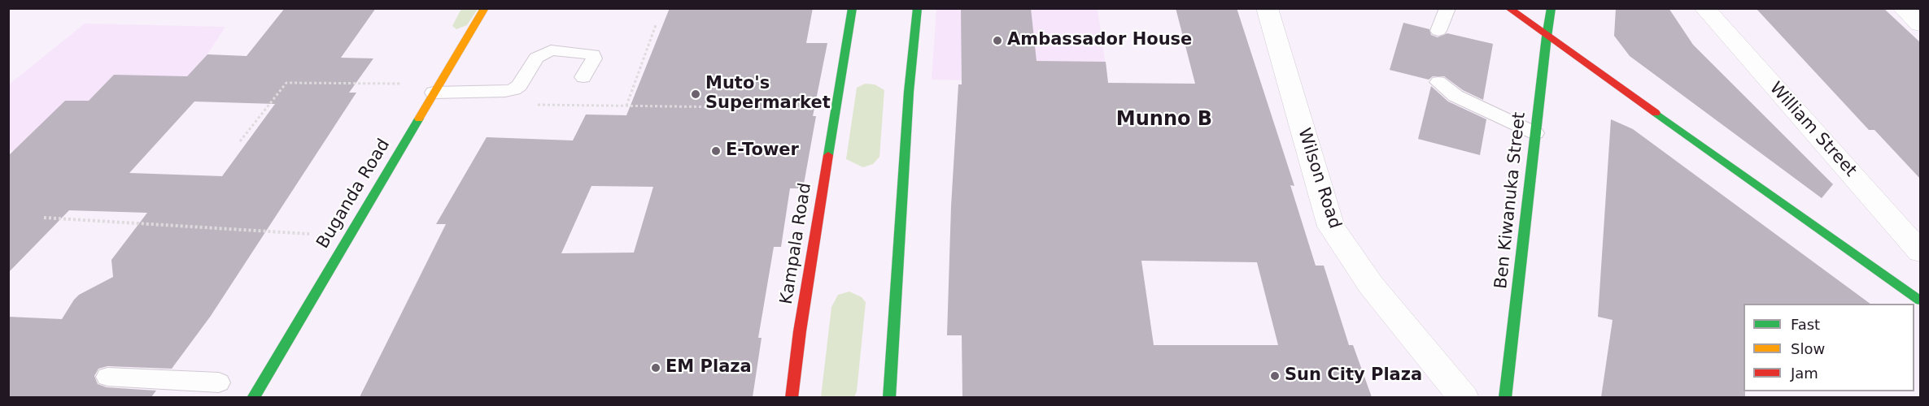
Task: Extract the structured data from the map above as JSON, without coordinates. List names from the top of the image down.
{
  "streets": {
    "main road": ["Buganda Road", "Ben Kiwanuka Street", "Kampala Road"],
    "street": ["William Street", "Wilson Road"]
  },
  "districts": ["Munno B"],
  "places": [
    "Ambassador House",
    "Muto's Supermarket",
    "E-Tower",
    "EM Plaza",
    "Sun City Plaza"
  ],
  "legend": ["Fast", "Slow", "Jam"]
}
